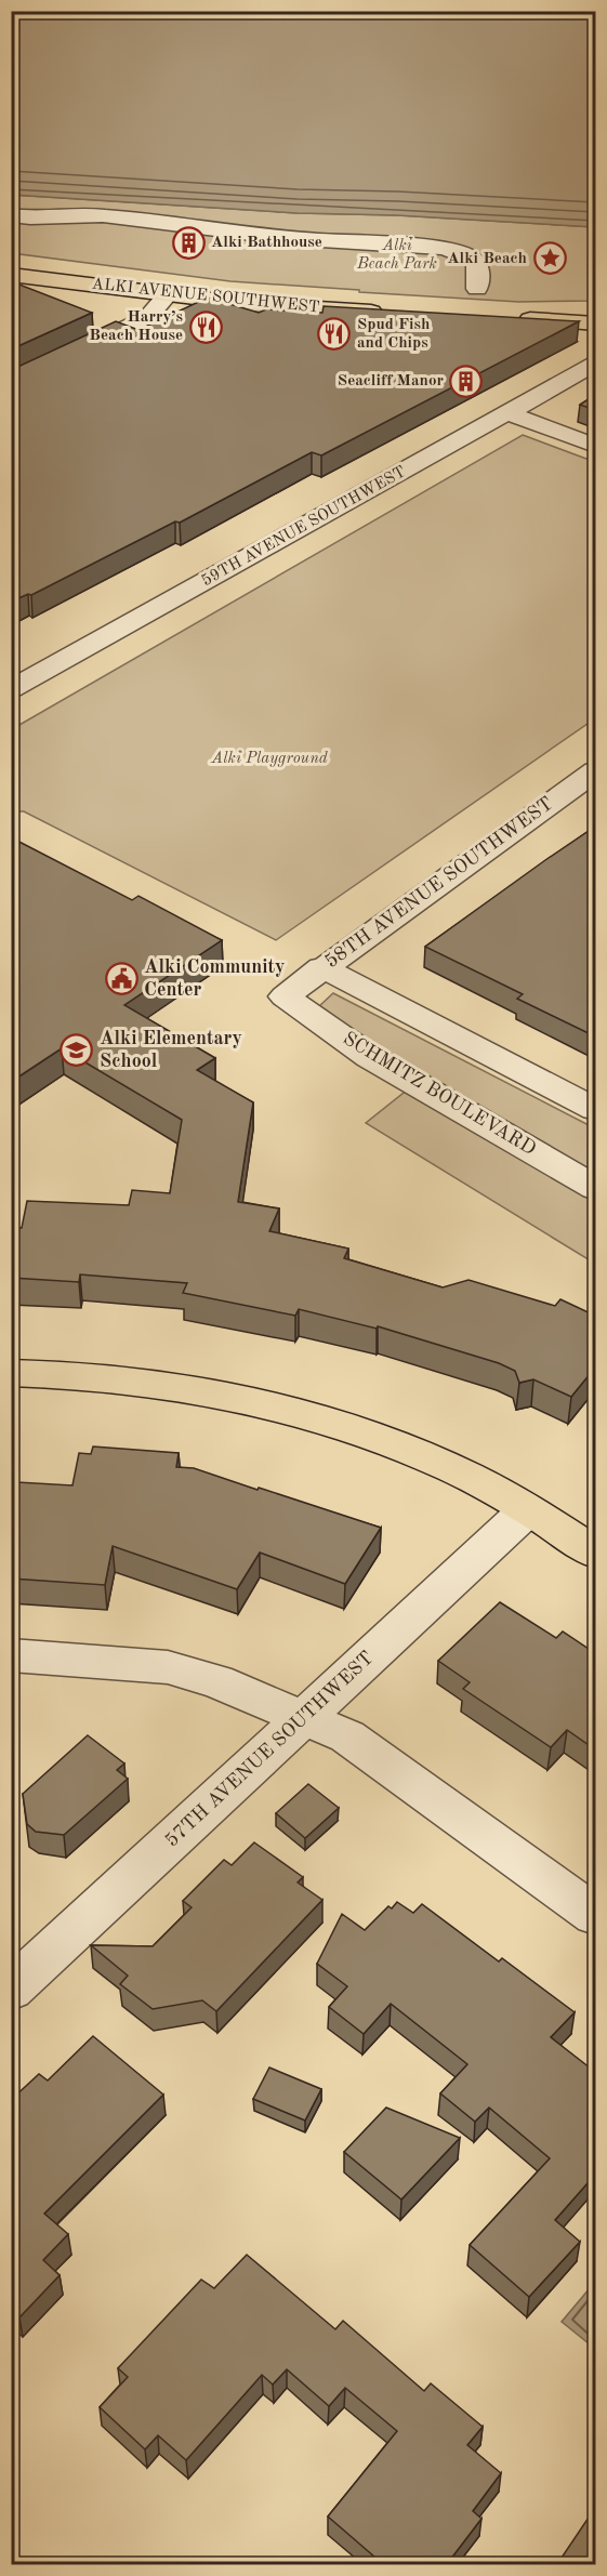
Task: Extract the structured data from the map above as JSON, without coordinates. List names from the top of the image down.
{
  "streets": {
    "main road": ["ALKI AVENUE SOUTHWEST"],
    "street": [
      "59TH AVENUE SOUTHWEST",
      "58TH AVENUE SOUTHWEST",
      "SCHMITZ BOULEVARD",
      "57TH AVENUE SOUTHWEST"
    ]
  },
  "crossings": [
    ["58TH AVENUE SOUTHWEST", "SCHMITZ BOULEVARD"]
  ],
  "parks": ["Alki Beach Park", "Alki Playground"],
  "places": {
    "building": ["Alki Bathhouse", "Seacliff Manor"],
    "place": ["Alki Beach"],
    "restaurant": ["Harry’s Beach House", "Spud Fish and Chips"],
    "public building": ["Alki Community Center"],
    "school or university": ["Alki Elementary School"]
  }
}
